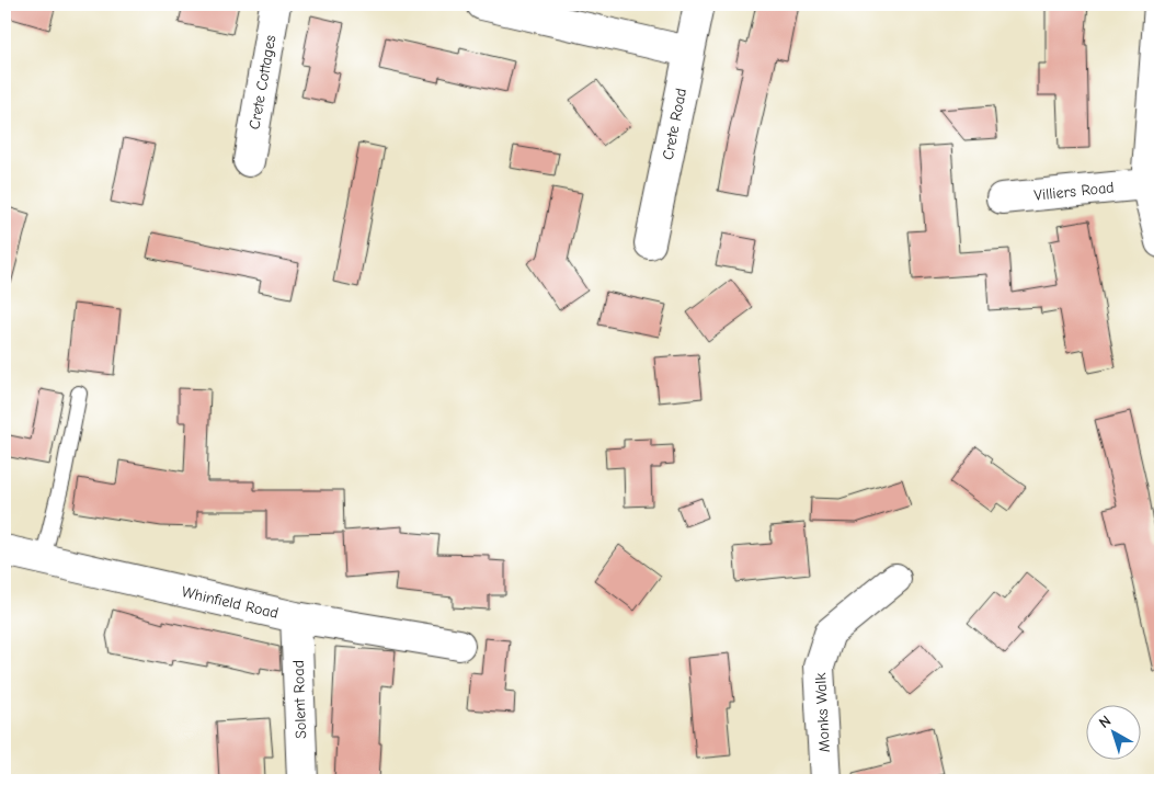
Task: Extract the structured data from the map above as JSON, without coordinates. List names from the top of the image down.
{
  "streets": {
    "street": [
      "Crete Cottages",
      "Crete Road",
      "Villiers Road",
      "Whinfield Road",
      "Solent Road",
      "Monks Walk"
    ]
  },
  "crossings": [
    ["Whinfield Road", "Solent Road"]
  ],
  "north": "top left"
}
